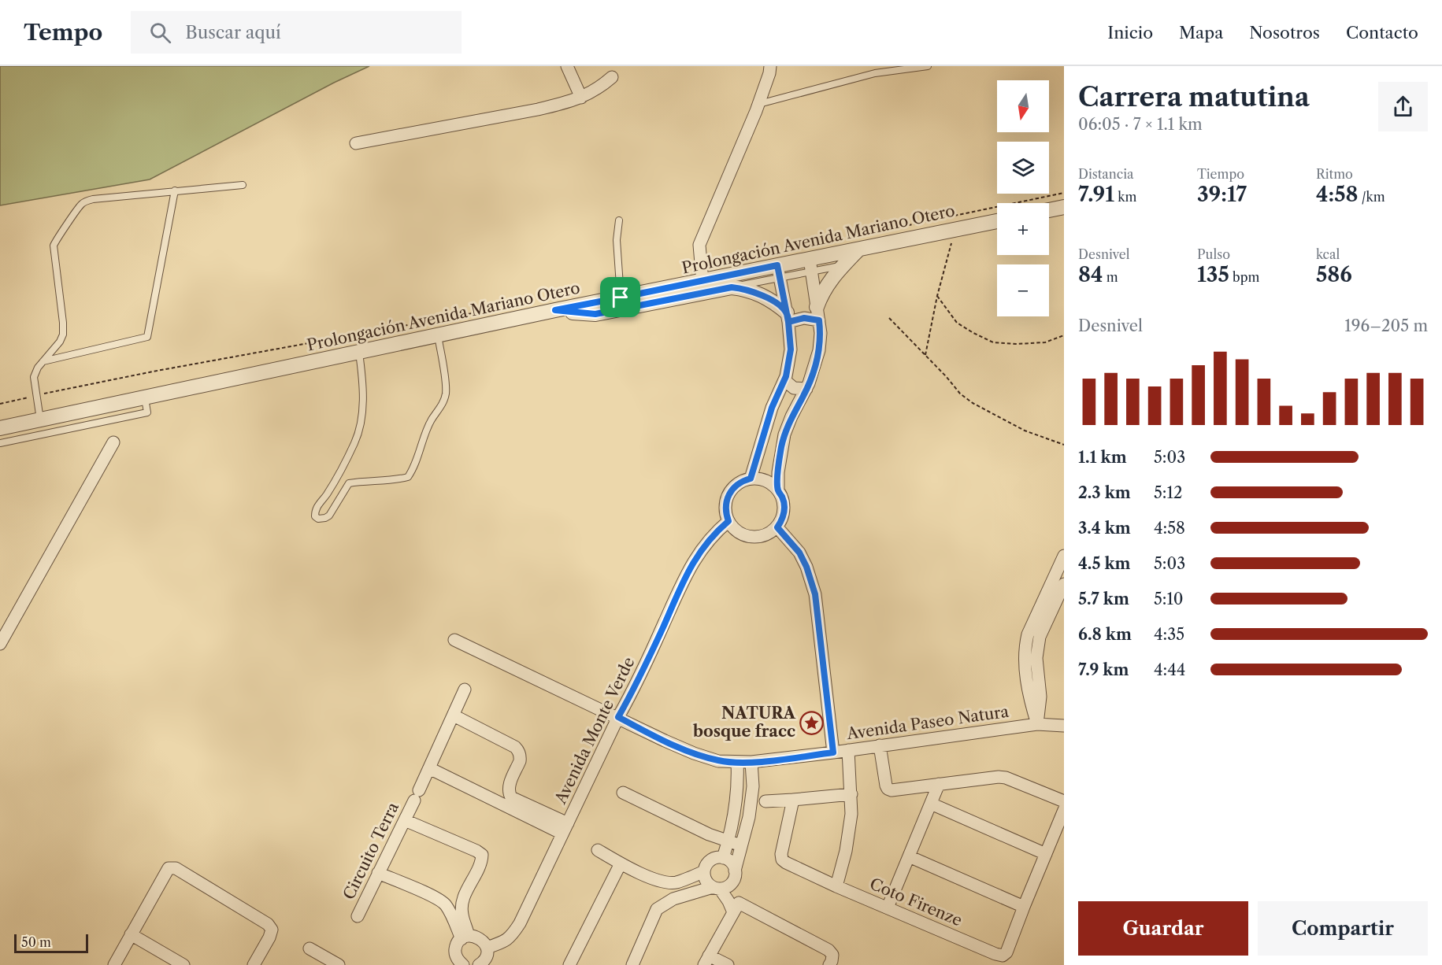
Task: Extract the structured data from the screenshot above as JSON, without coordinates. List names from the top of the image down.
{
  "streets": {
    "street": [
      "Prolongación Avenida Mariano Otero",
      "Avenida Paseo Natura",
      "Avenida Monte Verde",
      "Circuito Terra",
      "Coto Firenze"
    ]
  },
  "crossings": [
    ["Avenida Paseo Natura", "Avenida Monte Verde"]
  ],
  "places": {
    "place": ["NATURA bosque fracc"]
  },
  "scale_bar": "50 m",
  "north": "bottom",
  "page": {
    "header": "Tempo",
    "search": "Buscar aquí",
    "nav": [
      "Inicio",
      "Mapa",
      "Nosotros",
      "Contacto"
    ],
    "heading": ["Carrera matutina", "06:05 · 7 × 1.1 km"],
    "map_buttons": ["+", "−"],
    "stats": [
      ["Distancia", "7.91 km"],
      ["Tiempo", "39:17"],
      ["Ritmo", "4:58 /km"],
      ["Desnivel", "84 m"],
      ["Pulso", "135 bpm"],
      ["kcal", "586"]
    ],
    "chart": ["Desnivel", "196–205 m"],
    "list": [
      {
        "name": "1.1 km",
        "note": "5:03"
      },
      {
        "name": "2.3 km",
        "note": "5:12"
      },
      {
        "name": "3.4 km",
        "note": "4:58"
      },
      {
        "name": "4.5 km",
        "note": "5:03"
      },
      {
        "name": "5.7 km",
        "note": "5:10"
      },
      {
        "name": "6.8 km",
        "note": "4:35"
      },
      {
        "name": "7.9 km",
        "note": "4:44"
      }
    ],
    "buttons": ["Guardar", "Compartir"],
    "scale": "50 m"
  }
}
